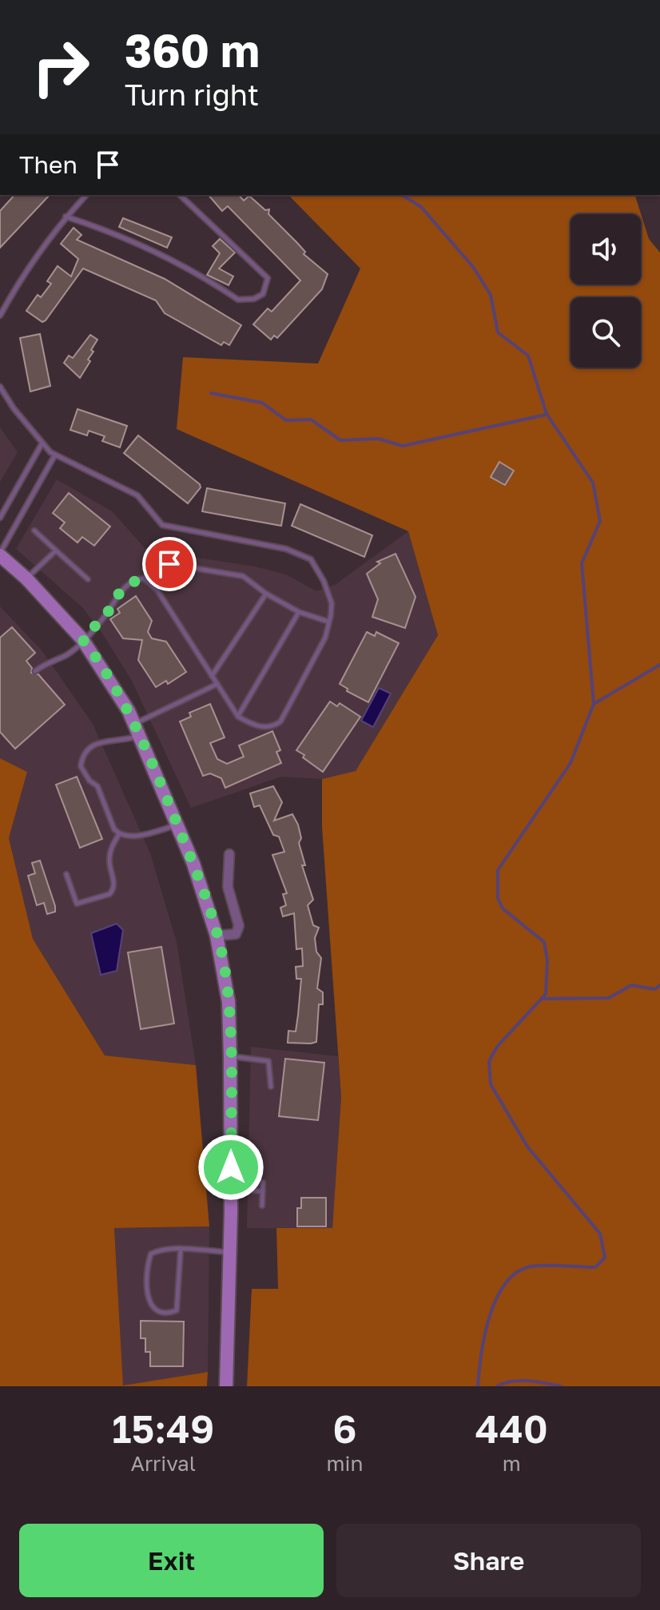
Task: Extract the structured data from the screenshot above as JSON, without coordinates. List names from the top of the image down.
{
  "page": {
    "turn": ["360 m", "Turn right"],
    "then": "Then",
    "eta": [
      "15:49",
      "Arrival",
      "6",
      "min",
      "440",
      "m"
    ],
    "buttons": ["Exit", "Share"]
  }
}
